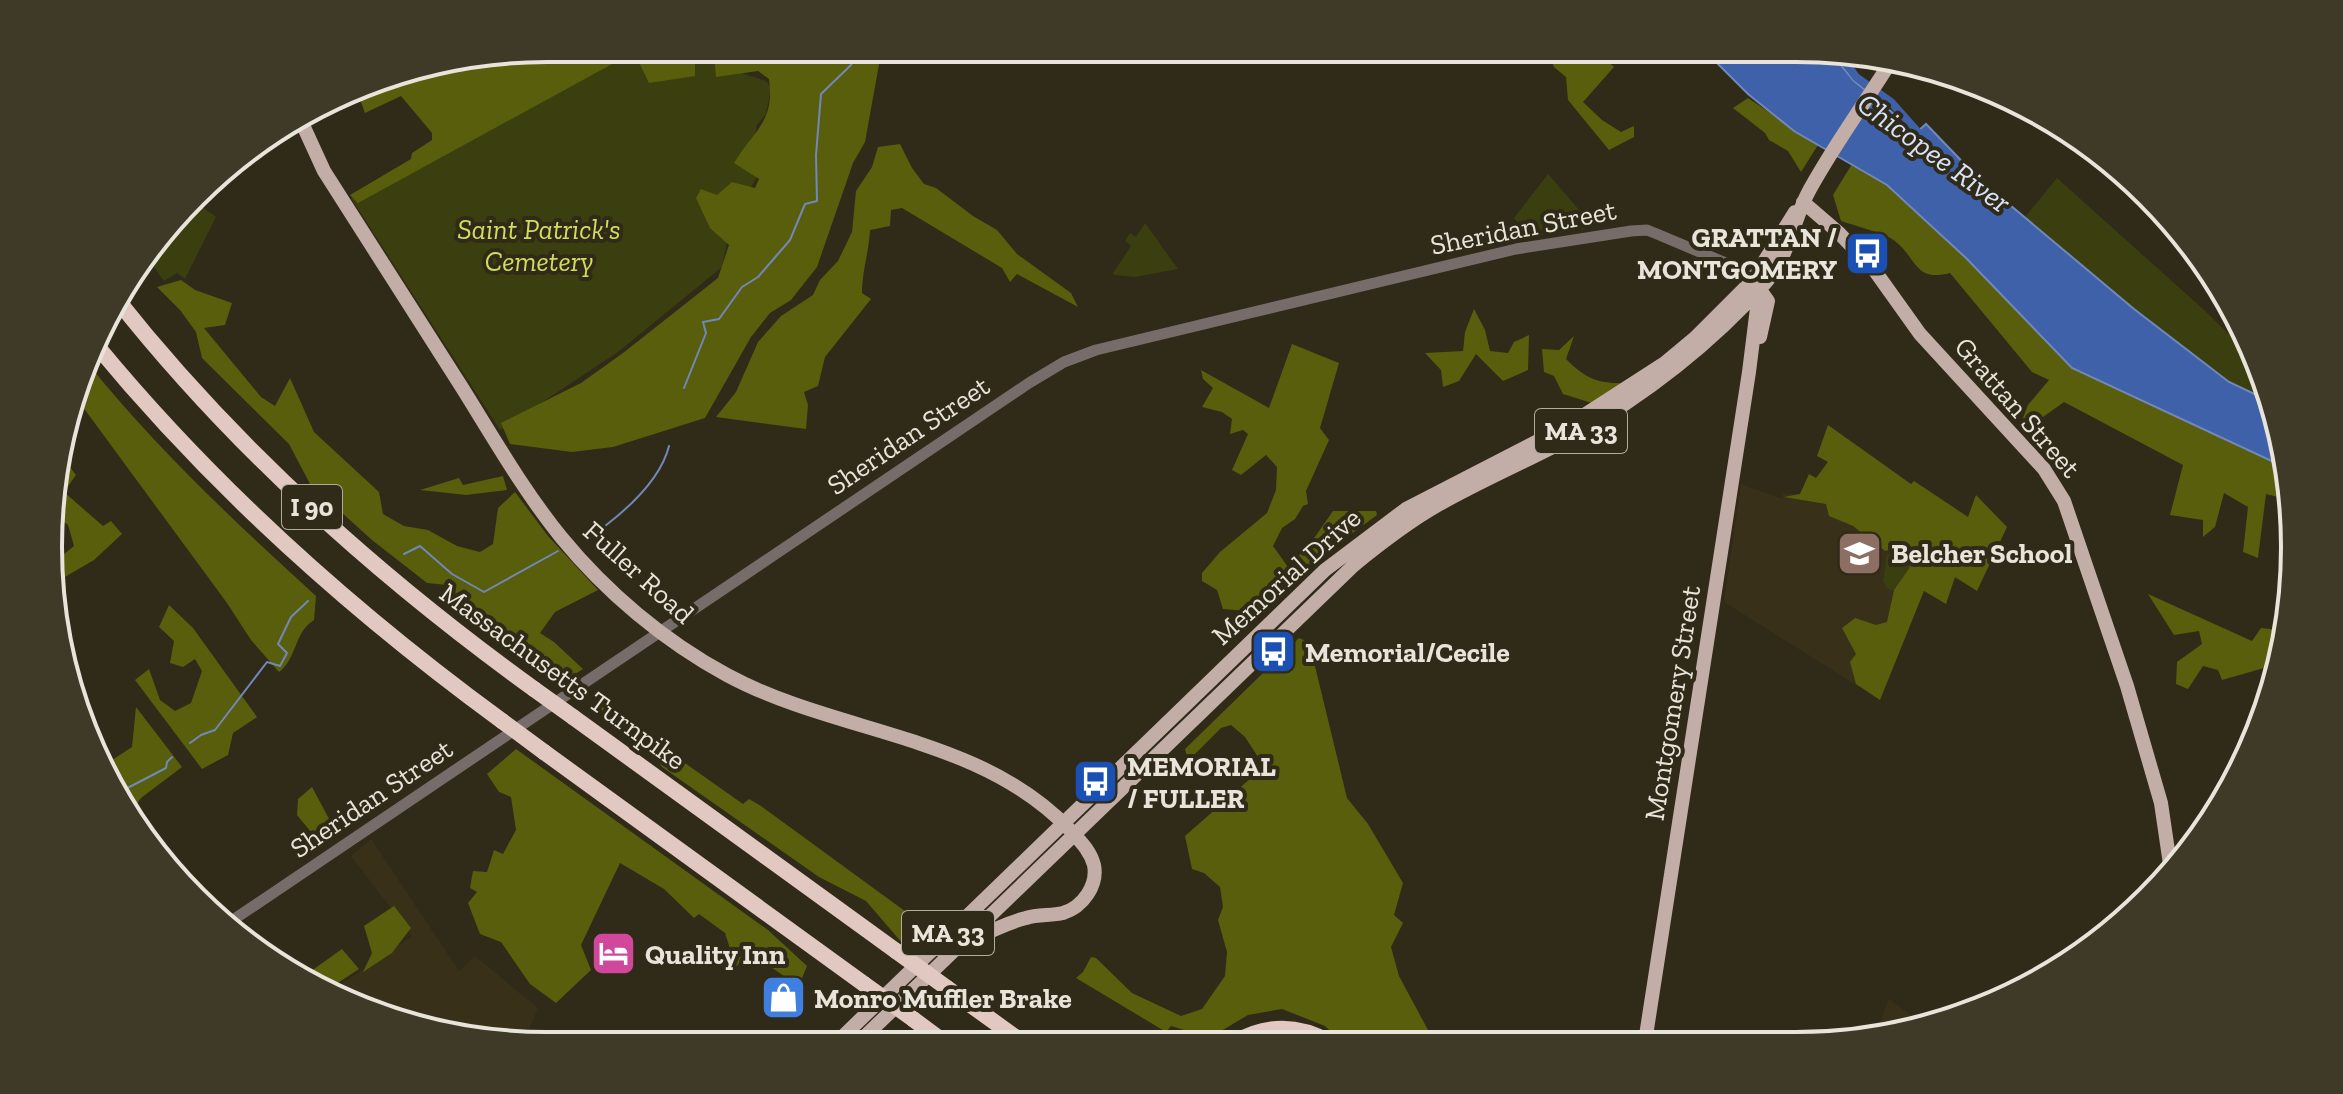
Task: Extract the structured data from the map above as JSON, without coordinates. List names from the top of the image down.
{
  "streets": {
    "highway": ["I 90", "Massachusetts Turnpike"],
    "main road": [
      "Grattan Street",
      "MA 33",
      "Fuller Road",
      "Memorial Drive",
      "Montgomery Street"
    ],
    "street": ["Sheridan Street"]
  },
  "crossings": [
    ["Sheridan Street", "Fuller Road"],
    ["Sheridan Street", "Memorial Drive"],
    ["Grattan Street", "Memorial Drive"],
    ["Fuller Road", "Memorial Drive"]
  ],
  "water": ["Chicopee River"],
  "parks": ["Saint Patrick's Cemetery"],
  "places": {
    "bus stop": ["GRATTAN / MONTGOMERY", "Memorial/Cecile", "MEMORIAL / FULLER"],
    "school or university": ["Belcher School"],
    "hotel": ["Quality Inn"],
    "shop": ["Monro Muffler Brake"]
  }
}
